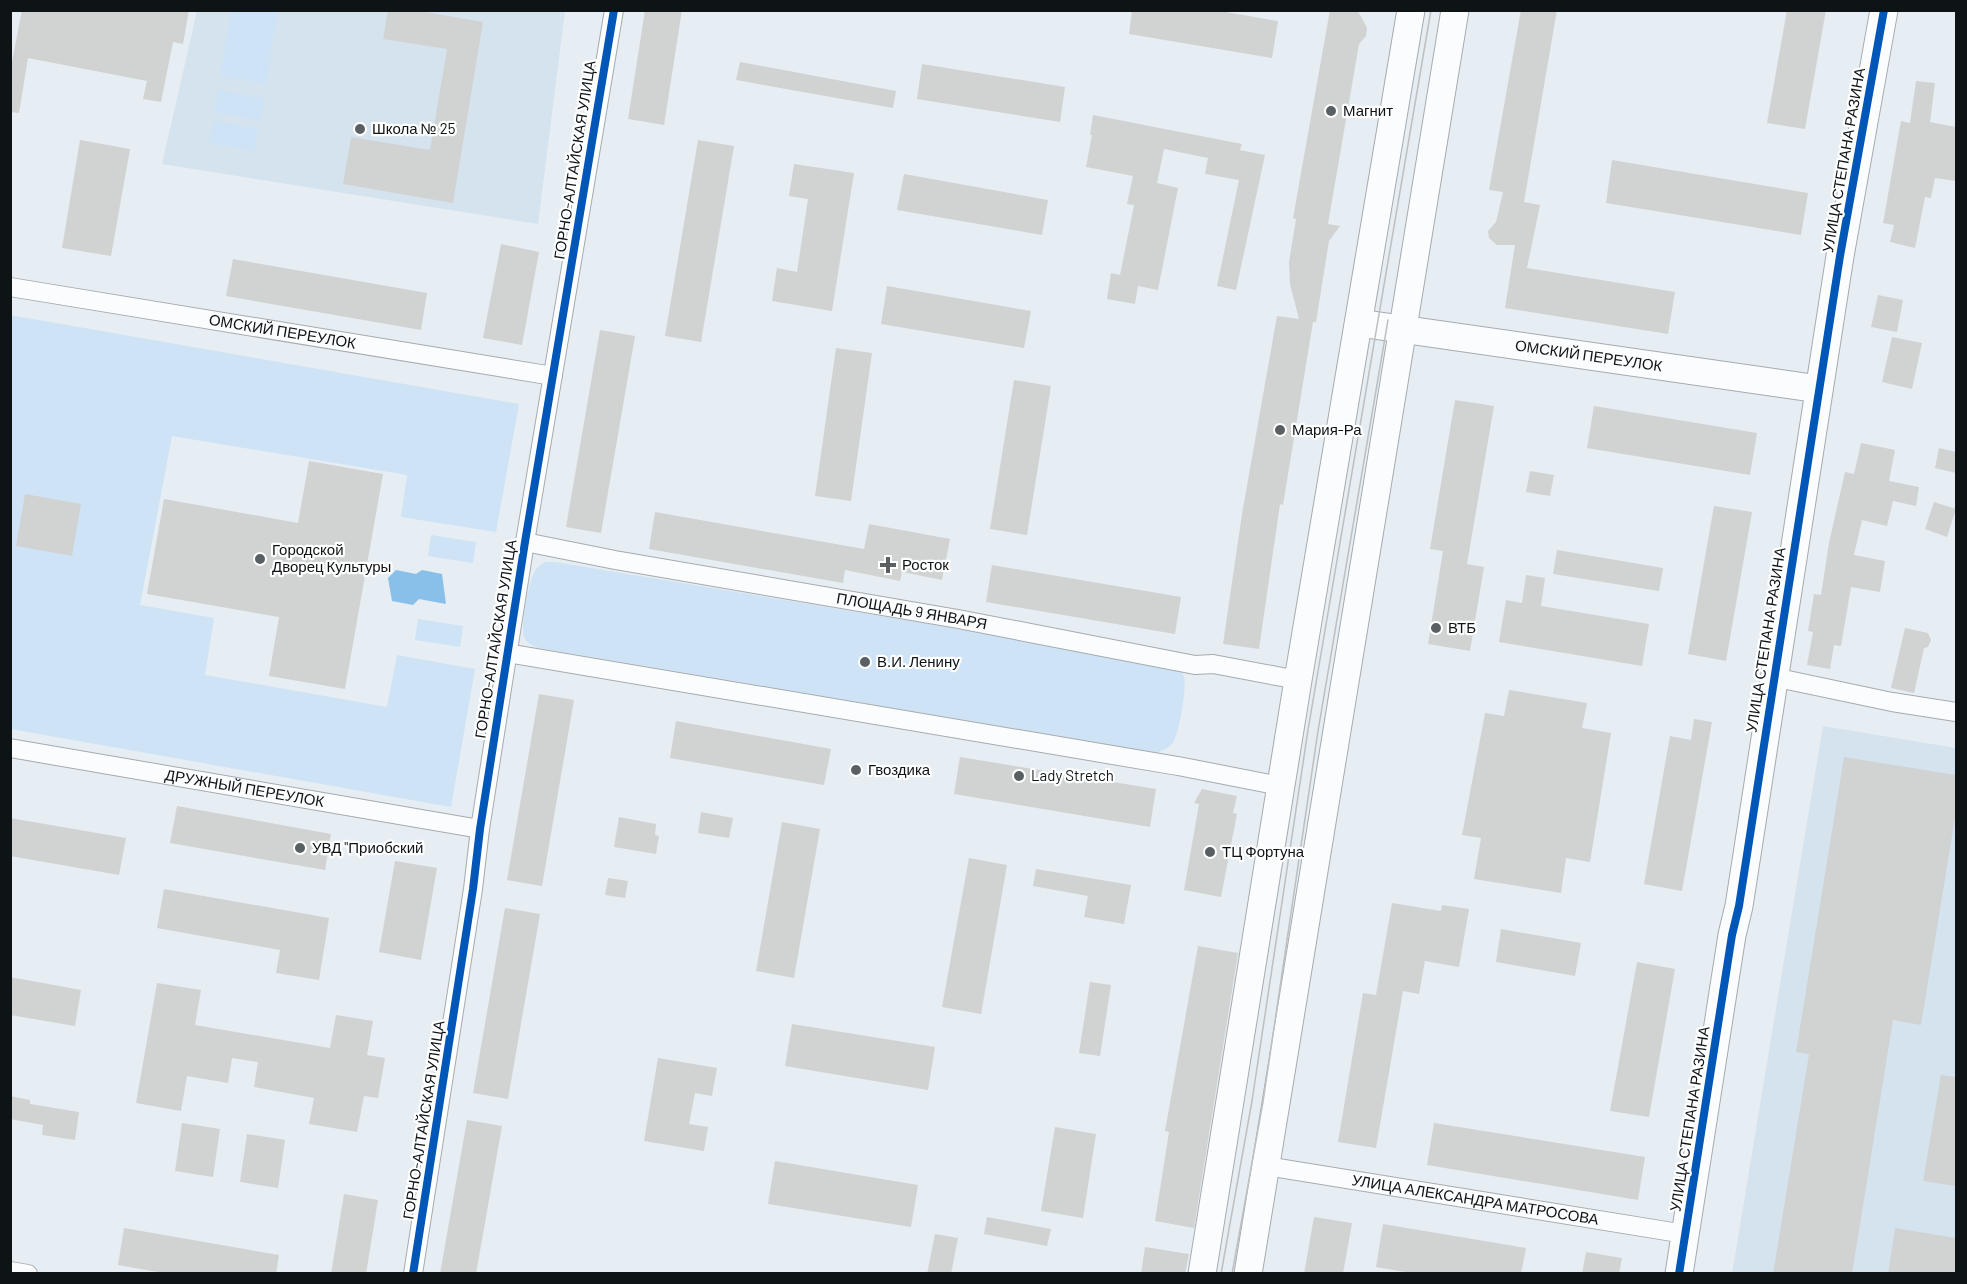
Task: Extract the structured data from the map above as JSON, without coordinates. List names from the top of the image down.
{
  "streets": {
    "main road": ["УЛИЦА СТЕПАНА РАЗИНА", "ОМСКИЙ ПЕРЕУЛОК"],
    "street": [
      "ГОРНО-АЛТАЙСКАЯ УЛИЦА",
      "ПЛОЩАДЬ 9 ЯНВАРЯ",
      "ДРУЖНЫЙ ПЕРЕУЛОК",
      "УЛИЦА АЛЕКСАНДРА МАТРОСОВА"
    ]
  },
  "crossings": [
    ["ГОРНО-АЛТАЙСКАЯ УЛИЦА", "ОМСКИЙ ПЕРЕУЛОК"],
    ["ГОРНО-АЛТАЙСКАЯ УЛИЦА", "ПЛОЩАДЬ 9 ЯНВАРЯ"],
    ["ГОРНО-АЛТАЙСКАЯ УЛИЦА", "ДРУЖНЫЙ ПЕРЕУЛОК"],
    ["УЛИЦА СТЕПАНА РАЗИНА", "ОМСКИЙ ПЕРЕУЛОК"],
    ["УЛИЦА СТЕПАНА РАЗИНА", "УЛИЦА АЛЕКСАНДРА МАТРОСОВА"]
  ],
  "places": {
    "other": [
      "Магнит",
      "Школа № 25",
      "Мария-Ра",
      "Городской Дворец Культуры",
      "ВТБ",
      "В.И. Ленину",
      "Гвоздика",
      "Lady Stretch",
      "УВД \"Приобский",
      "ТЦ Фортуна"
    ],
    "health": ["Росток"]
  }
}
